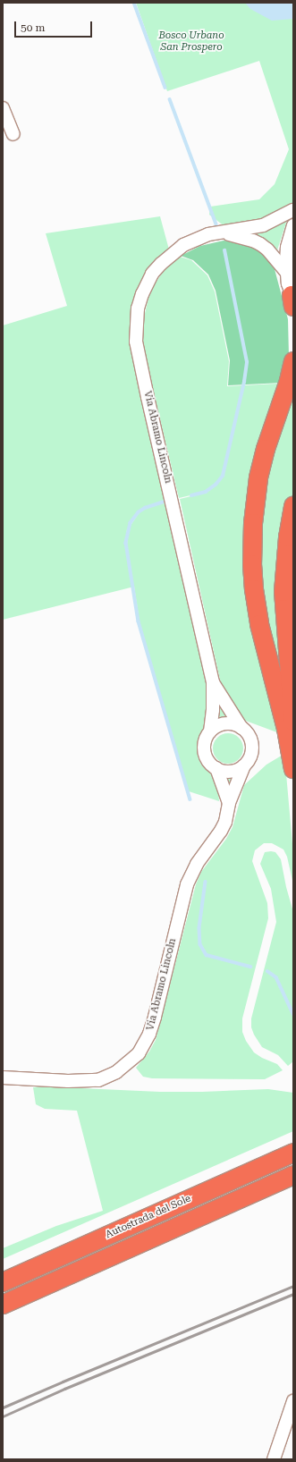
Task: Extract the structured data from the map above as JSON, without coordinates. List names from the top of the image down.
{
  "streets": {
    "highway": ["Autostrada del Sole"],
    "street": ["Via Abramo Lincoln"]
  },
  "parks": ["Bosco Urbano San Prospero"],
  "scale_bar": "50 m"
}
